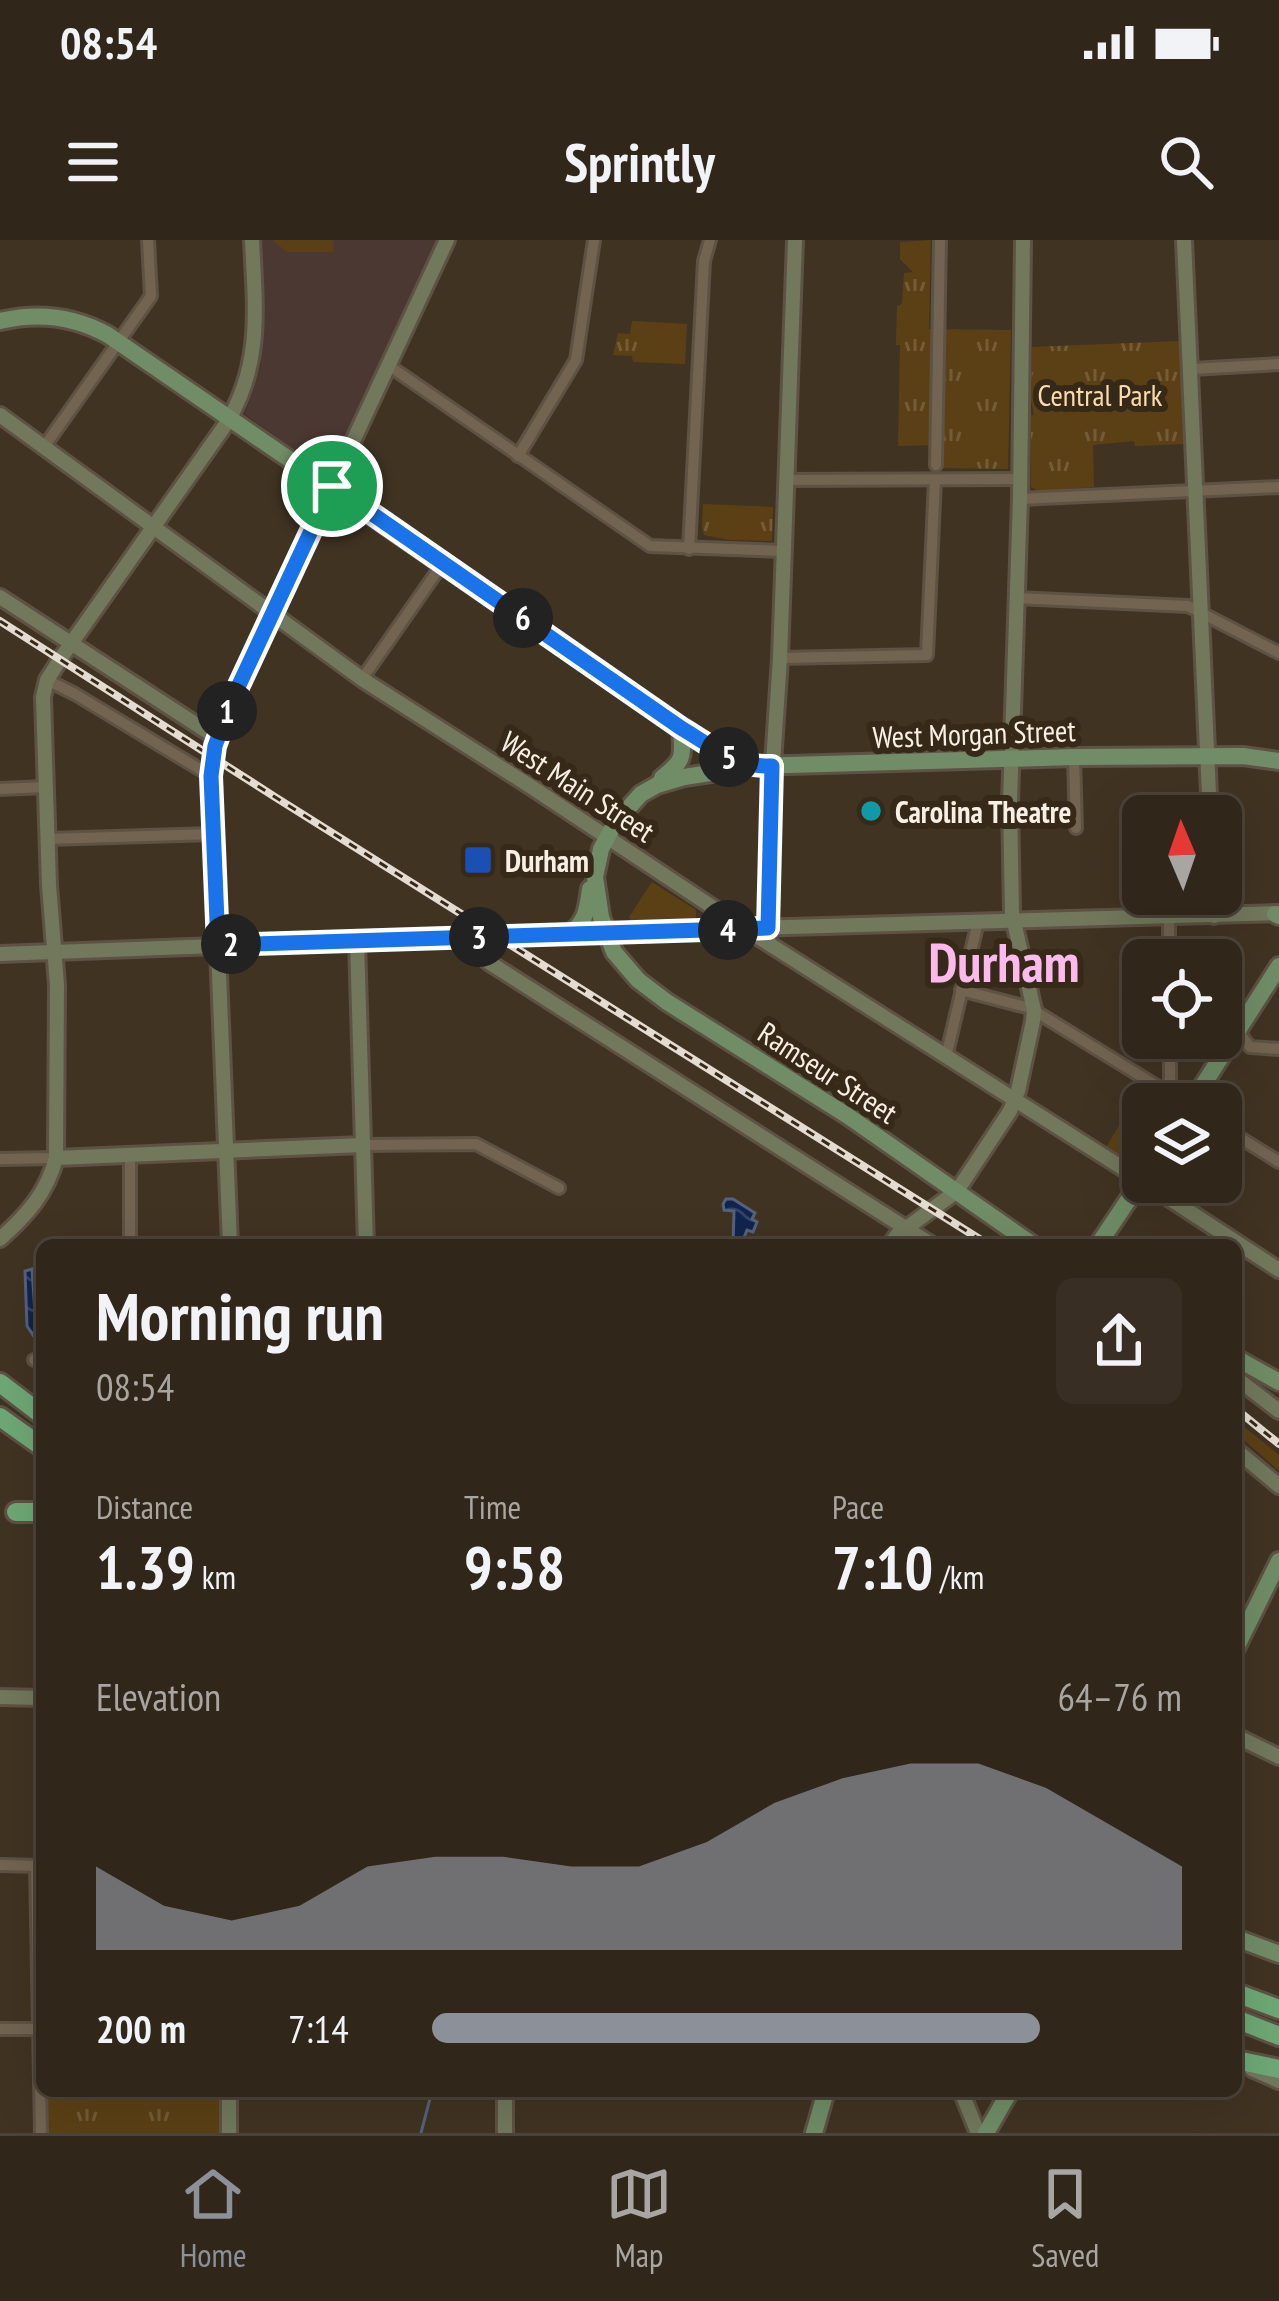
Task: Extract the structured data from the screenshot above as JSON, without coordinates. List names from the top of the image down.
{
  "streets": {
    "main road": ["West Morgan Street", "Ramseur Street"],
    "street": ["West Main Street"]
  },
  "districts": ["Durham"],
  "parks": ["Central Park"],
  "places": {
    "other": ["Carolina Theatre"],
    "transit": ["Durham"]
  },
  "north": "top",
  "page": {
    "status": "08:54",
    "header": "Sprintly",
    "pins": [
      "6",
      "1",
      "5",
      "4",
      "3",
      "2"
    ],
    "heading": ["Morning run", "08:54"],
    "stats": [
      ["Distance", "1.39 km"],
      ["Time", "9:58"],
      ["Pace", "7:10 /km"]
    ],
    "chart": ["Elevation", "64–76 m"],
    "list": [
      {
        "name": "200 m",
        "note": "7:14"
      }
    ],
    "tabs": ["Home", "Map", "Saved"]
  }
}
